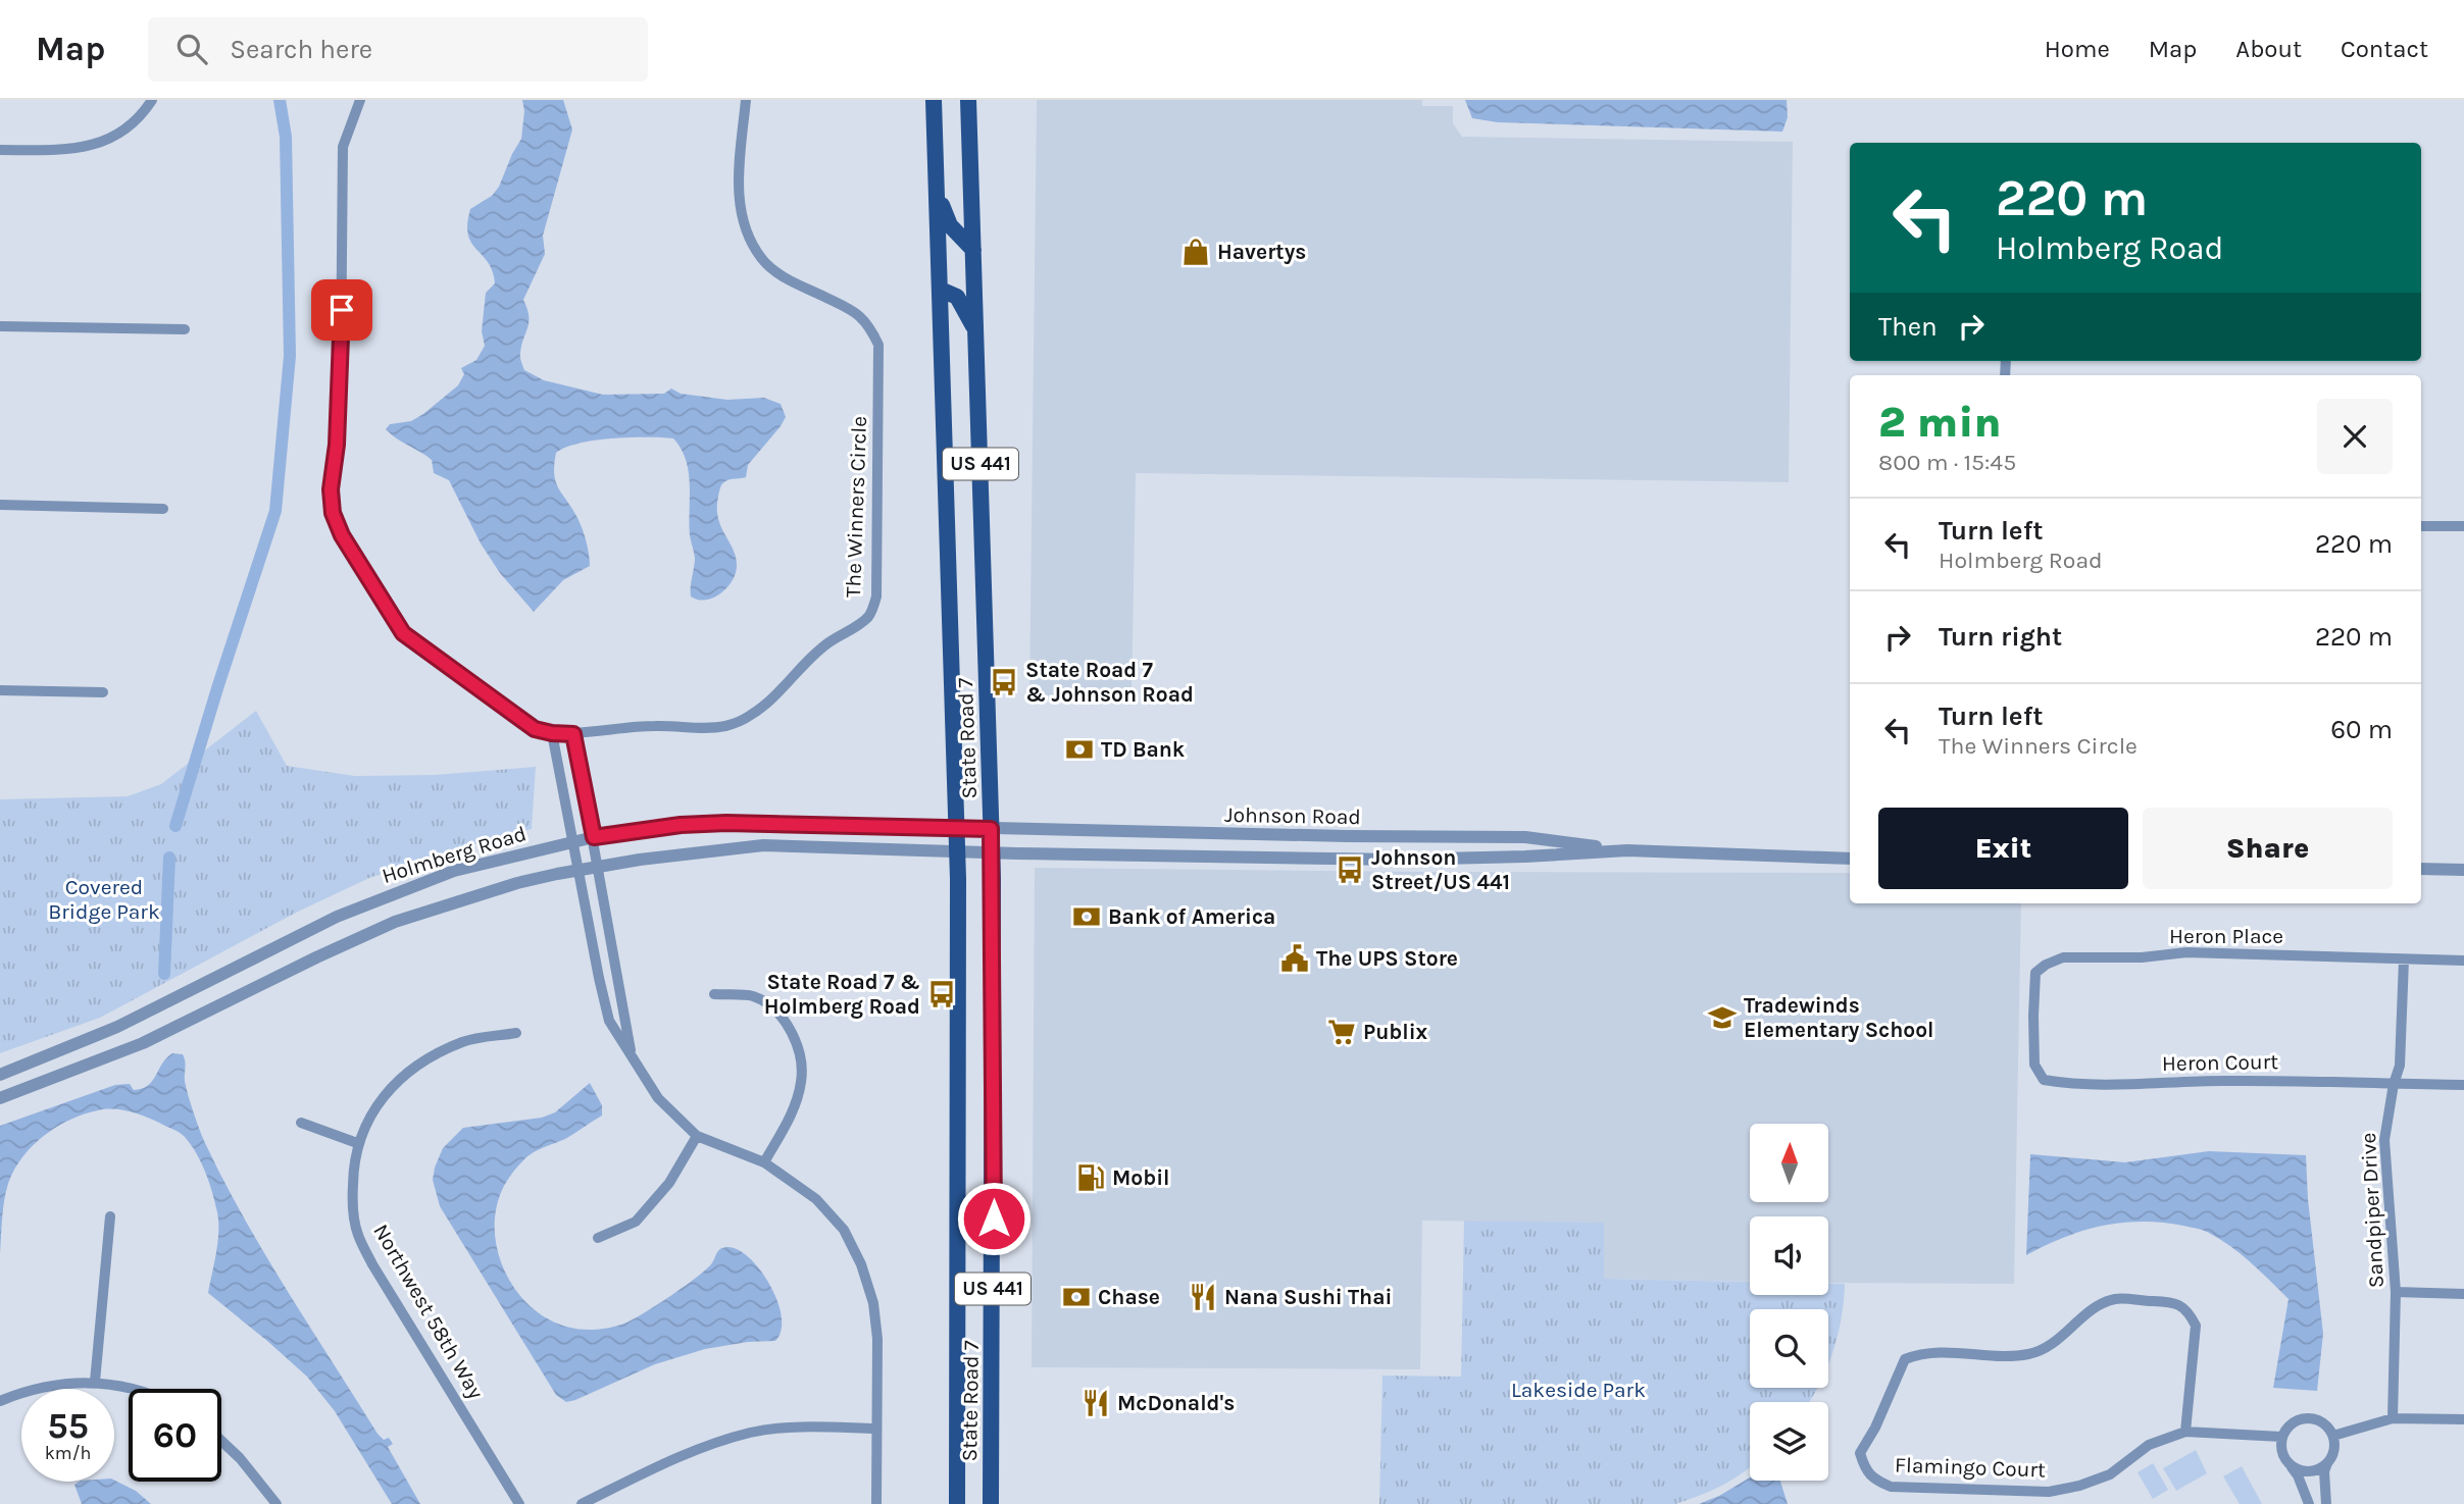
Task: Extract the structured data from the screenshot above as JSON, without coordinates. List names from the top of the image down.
{
  "streets": {
    "main road": ["US 441", "State Road 7"],
    "street": [
      "The Winners Circle",
      "Johnson Road",
      "Holmberg Road",
      "Heron Place",
      "Heron Court",
      "Sandpiper Drive",
      "Northwest 58th Way",
      "Flamingo Court"
    ]
  },
  "crossings": [
    ["State Road 7", "Johnson Road"],
    ["State Road 7", "Holmberg Road"],
    ["Johnson Road", "Holmberg Road"],
    ["Heron Place", "Heron Court"],
    ["Heron Place", "Sandpiper Drive"],
    ["Heron Court", "Sandpiper Drive"]
  ],
  "parks": ["Covered Bridge Park", "Lakeside Park"],
  "places": {
    "shop": ["Havertys"],
    "bus stop": ["State Road 7 & Johnson Road", "Johnson Street/US 441", "State Road 7 & Holmberg Road"],
    "bank": ["TD Bank", "Bank of America", "Chase"],
    "public building": ["The UPS Store"],
    "school or university": ["Tradewinds Elementary School"],
    "supermarket": ["Publix"],
    "fuel station": ["Mobil"],
    "restaurant": ["Nana Sushi Thai", "McDonald's"]
  },
  "north": "top",
  "page": {
    "header": "Map",
    "search": "Search here",
    "nav": [
      "Home",
      "Map",
      "About",
      "Contact"
    ],
    "turn": ["220 m", "Holmberg Road"],
    "then": "Then",
    "heading": ["2 min", "800 m · 15:45"],
    "list": [
      {
        "name": "Turn left",
        "note": "Holmberg Road",
        "value": "220 m"
      },
      {
        "name": "Turn right",
        "value": "220 m"
      },
      {
        "name": "Turn left",
        "note": "The Winners Circle",
        "value": "60 m"
      }
    ],
    "buttons": ["Exit", "Share"],
    "speed": "55 km/h",
    "limit": "60"
  }
}
